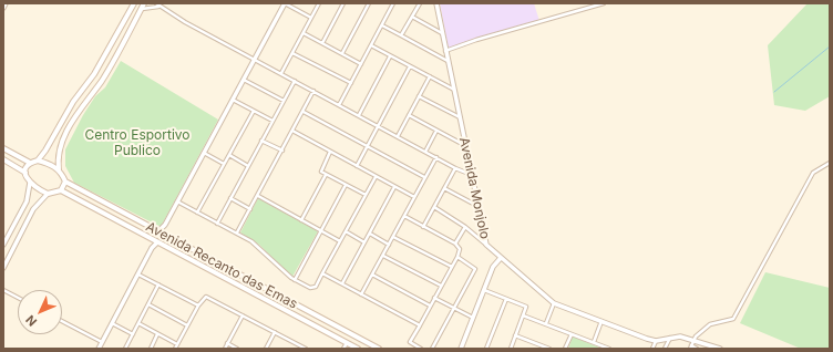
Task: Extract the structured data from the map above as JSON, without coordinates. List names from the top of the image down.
{
  "streets": {
    "main road": ["Avenida Recanto das Emas"],
    "street": ["Avenida Monjolo"]
  },
  "parks": ["Centro Esportivo Publico"],
  "north": "bottom left"
}
